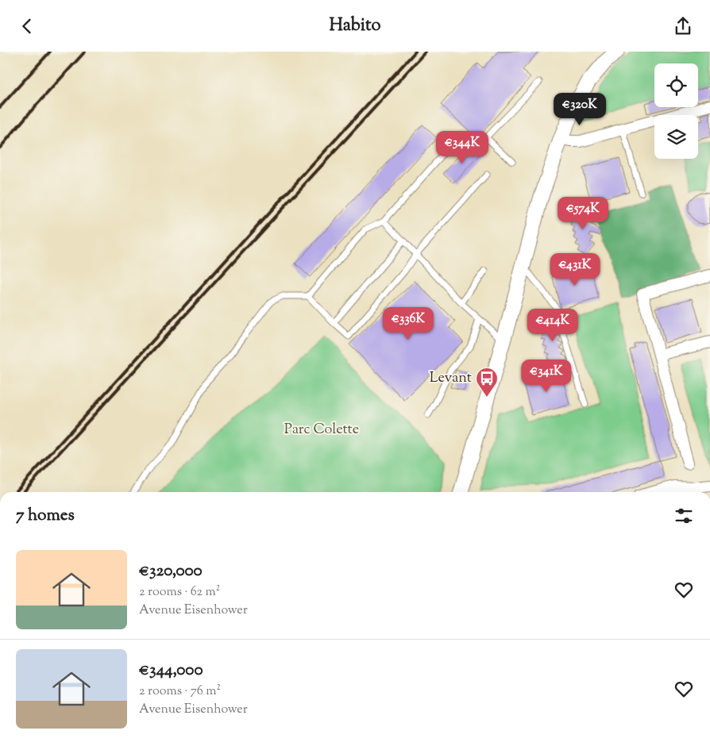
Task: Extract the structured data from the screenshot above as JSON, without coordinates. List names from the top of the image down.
{
  "parks": ["Parc Colette"],
  "places": {
    "bus stop": ["Levant"]
  },
  "page": {
    "header": "Habito",
    "price": [
      "€320K",
      "€344K",
      "€574K",
      "€431K",
      "€336K",
      "€414K",
      "€341K"
    ],
    "heading": "7 homes",
    "list": [
      {
        "name": "€320,000",
        "note": "2 rooms · 62 m² · Avenue Eisenhower"
      },
      {
        "name": "€344,000",
        "note": "2 rooms · 76 m² · Avenue Eisenhower"
      }
    ]
  }
}
